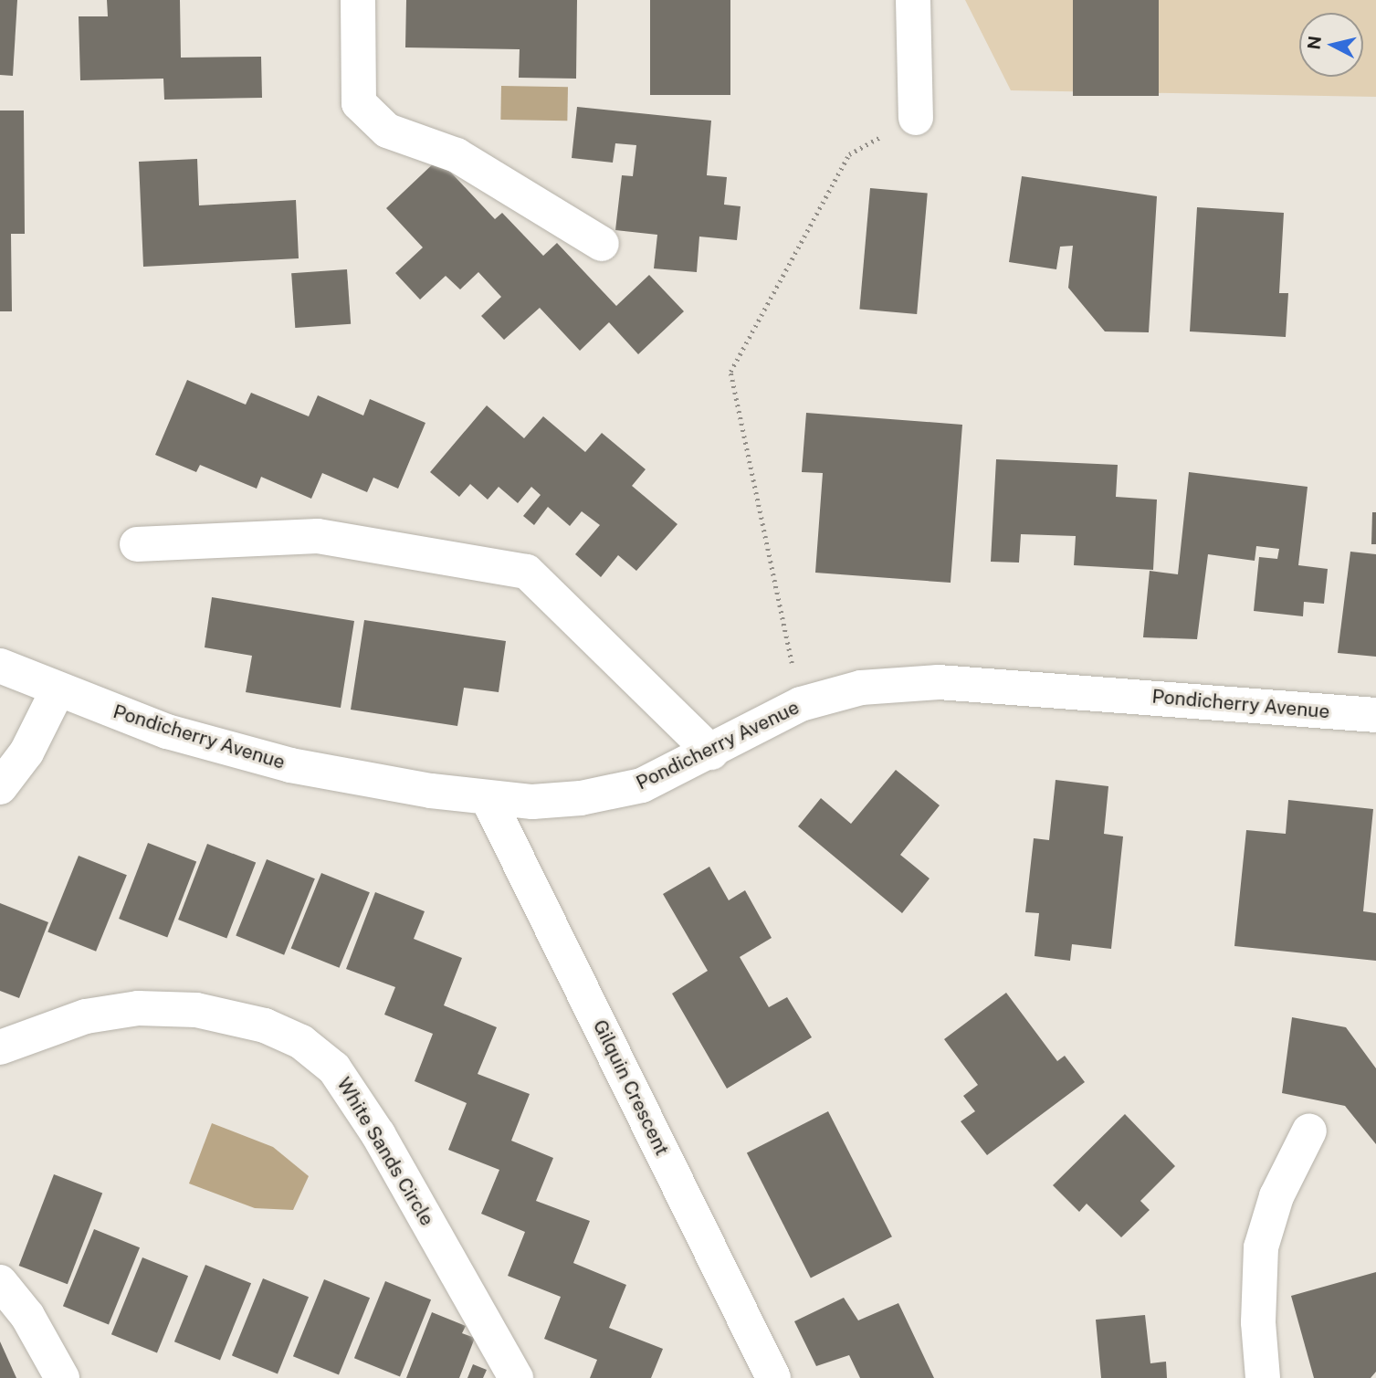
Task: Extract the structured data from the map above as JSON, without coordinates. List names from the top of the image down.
{
  "streets": {
    "street": ["Pondicherry Avenue", "Gilquin Crescent", "White Sands Circle"]
  },
  "crossings": [
    ["Pondicherry Avenue", "Gilquin Crescent"]
  ],
  "north": "left"
}
